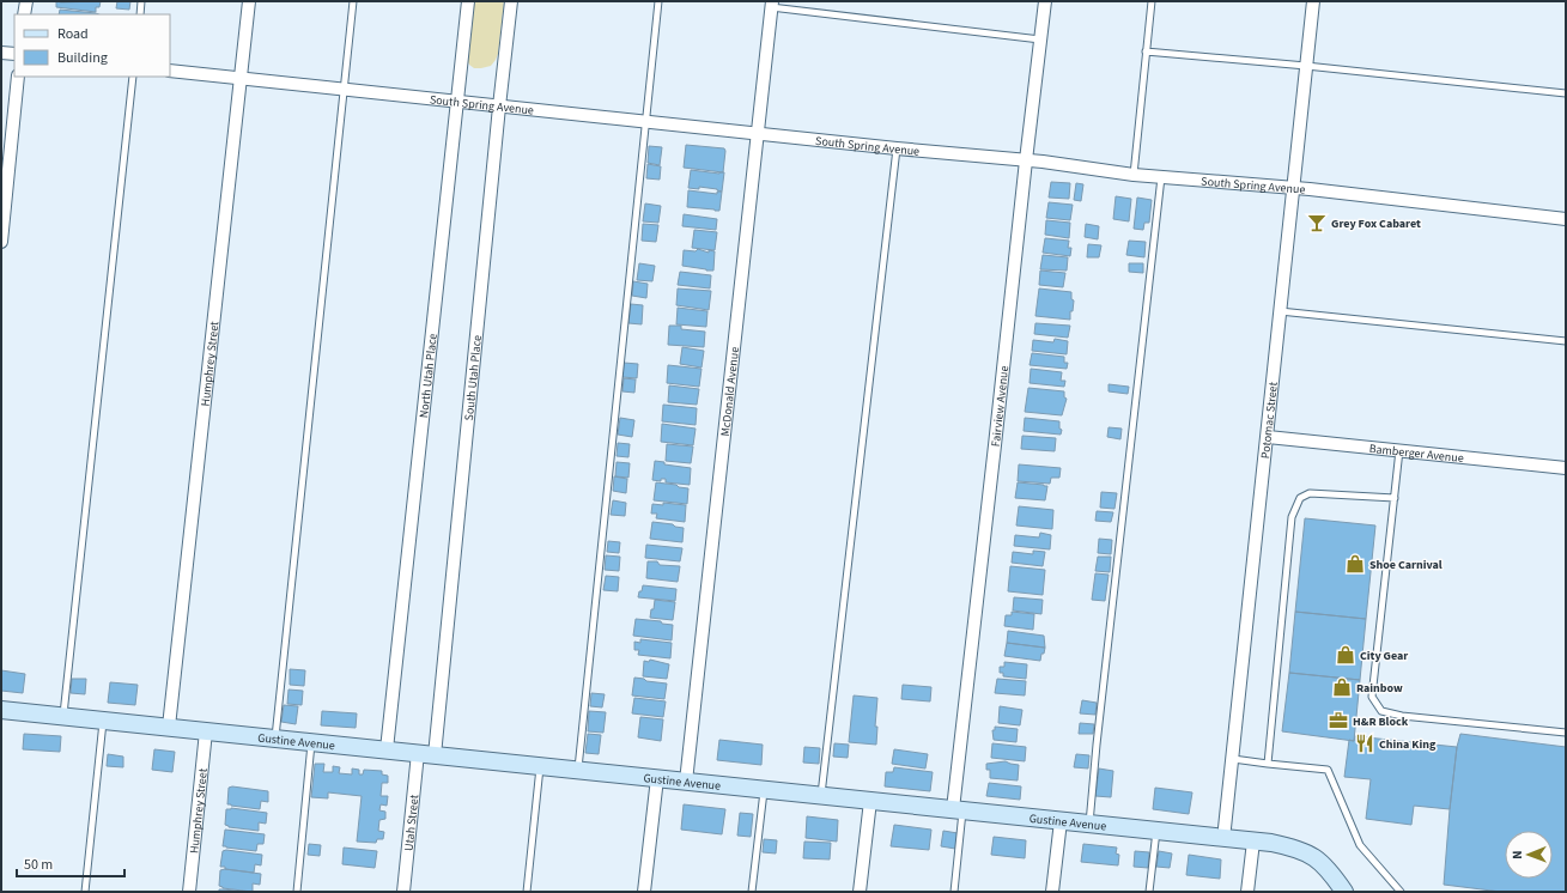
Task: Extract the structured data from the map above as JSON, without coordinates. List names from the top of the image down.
{
  "streets": {
    "street": [
      "South Spring Avenue",
      "Humphrey Street",
      "North Utah Place",
      "South Utah Place",
      "McDonald Avenue",
      "Fairview Avenue",
      "Potomac Street",
      "Bamberger Avenue",
      "Gustine Avenue",
      "Utah Street"
    ]
  },
  "crossings": [
    ["South Spring Avenue", "Humphrey Street"],
    ["South Spring Avenue", "North Utah Place"],
    ["South Spring Avenue", "South Utah Place"],
    ["South Spring Avenue", "McDonald Avenue"],
    ["South Spring Avenue", "Fairview Avenue"],
    ["South Spring Avenue", "Potomac Street"],
    ["Humphrey Street", "Gustine Avenue"],
    ["North Utah Place", "Gustine Avenue"],
    ["South Utah Place", "Gustine Avenue"],
    ["McDonald Avenue", "Gustine Avenue"],
    ["Fairview Avenue", "Gustine Avenue"],
    ["Potomac Street", "Bamberger Avenue"],
    ["Potomac Street", "Gustine Avenue"],
    ["Gustine Avenue", "Utah Street"]
  ],
  "places": {
    "bar": ["Grey Fox Cabaret"],
    "shop": ["Shoe Carnival", "City Gear", "Rainbow"],
    "office": ["H&R Block"],
    "restaurant": ["China King"]
  },
  "legend": ["Road", "Building"],
  "scale_bar": "50 m",
  "north": "left"
}
